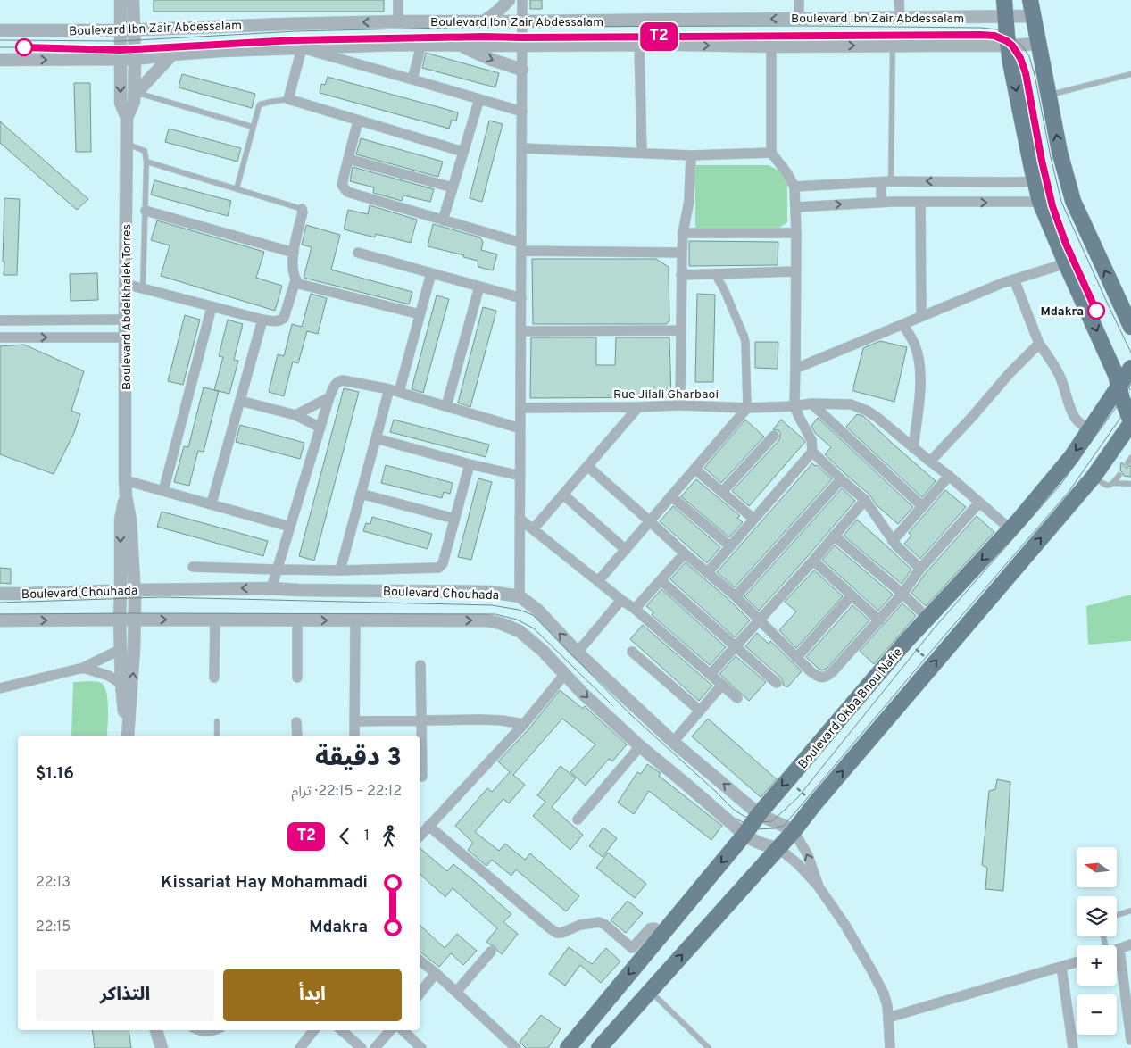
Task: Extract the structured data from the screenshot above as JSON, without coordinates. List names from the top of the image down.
{
  "streets": {
    "main road": ["Boulevard Okba Bnou Nafie"],
    "street": [
      "Boulevard Ibn Zair Abdessalam",
      "Boulevard Abdelkhalek Torres",
      "Rue Jilali Gharbaoi",
      "Boulevard Chouhada"
    ]
  },
  "crossings": [
    ["Boulevard Ibn Zair Abdessalam", "Boulevard Abdelkhalek Torres"],
    ["Boulevard Abdelkhalek Torres", "Boulevard Chouhada"],
    ["Rue Jilali Gharbaoi", "Boulevard Okba Bnou Nafie"],
    ["Boulevard Chouhada", "Boulevard Okba Bnou Nafie"]
  ],
  "places": ["Mdakra"],
  "lines": ["tram line T2"],
  "north": "left",
  "page": {
    "on_map": "T2",
    "heading": ["3 دقيقة", "22:12 – 22:15 · ترام", "$1.16"],
    "legs": ["1", "T2"],
    "map_buttons": ["+", "−"],
    "list": [
      {
        "name": "Kissariat Hay Mohammadi",
        "value": "22:13"
      },
      {
        "name": "Mdakra",
        "value": "22:15"
      }
    ],
    "buttons": ["ابدأ", "التذاكر"]
  }
}
